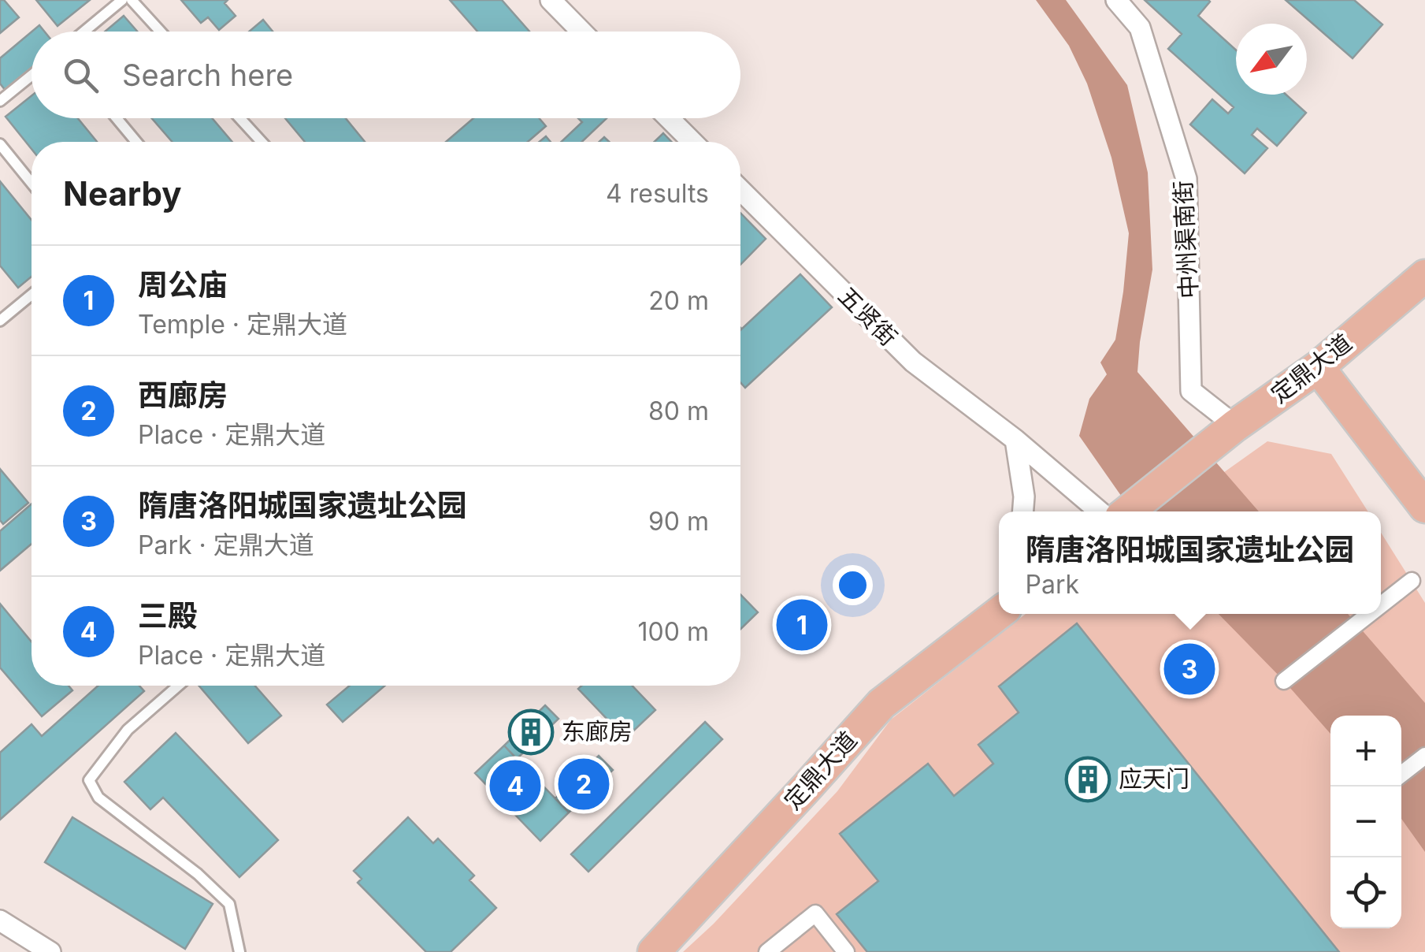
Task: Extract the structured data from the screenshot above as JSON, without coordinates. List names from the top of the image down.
{
  "streets": {
    "main road": ["定鼎大道"],
    "street": ["中州渠南街", "五贤街"]
  },
  "crossings": [
    ["中州渠南街", "定鼎大道"]
  ],
  "places": {
    "building": ["东廊房", "应天门"]
  },
  "north": "bottom left",
  "page": {
    "search": "Search here",
    "heading": ["Nearby", "4 results"],
    "list": [
      {
        "mark": "1",
        "name": "周公庙",
        "note": "Temple · 定鼎大道",
        "value": "20 m"
      },
      {
        "mark": "2",
        "name": "西廊房",
        "note": "Place · 定鼎大道",
        "value": "80 m"
      },
      {
        "mark": "3",
        "name": "隋唐洛阳城国家遗址公园",
        "note": "Park · 定鼎大道",
        "value": "90 m"
      },
      {
        "mark": "4",
        "name": "三殿",
        "note": "Place · 定鼎大道",
        "value": "100 m"
      }
    ],
    "popup": ["隋唐洛阳城国家遗址公园", "Park"],
    "pins": [
      "1",
      "3",
      "2",
      "4"
    ],
    "map_buttons": ["+", "−"]
  }
}
